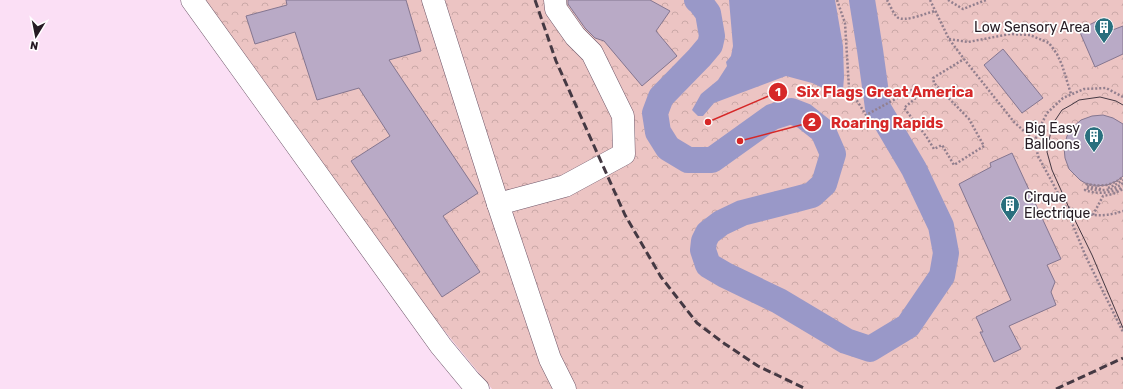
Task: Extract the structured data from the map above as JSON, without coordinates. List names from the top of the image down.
{
  "places": {
    "building": ["Low Sensory Area", "Big Easy Balloons", "Cirque Electrique"],
    "other": ["Six Flags Great America", "Roaring Rapids"]
  },
  "north": "bottom"
}
